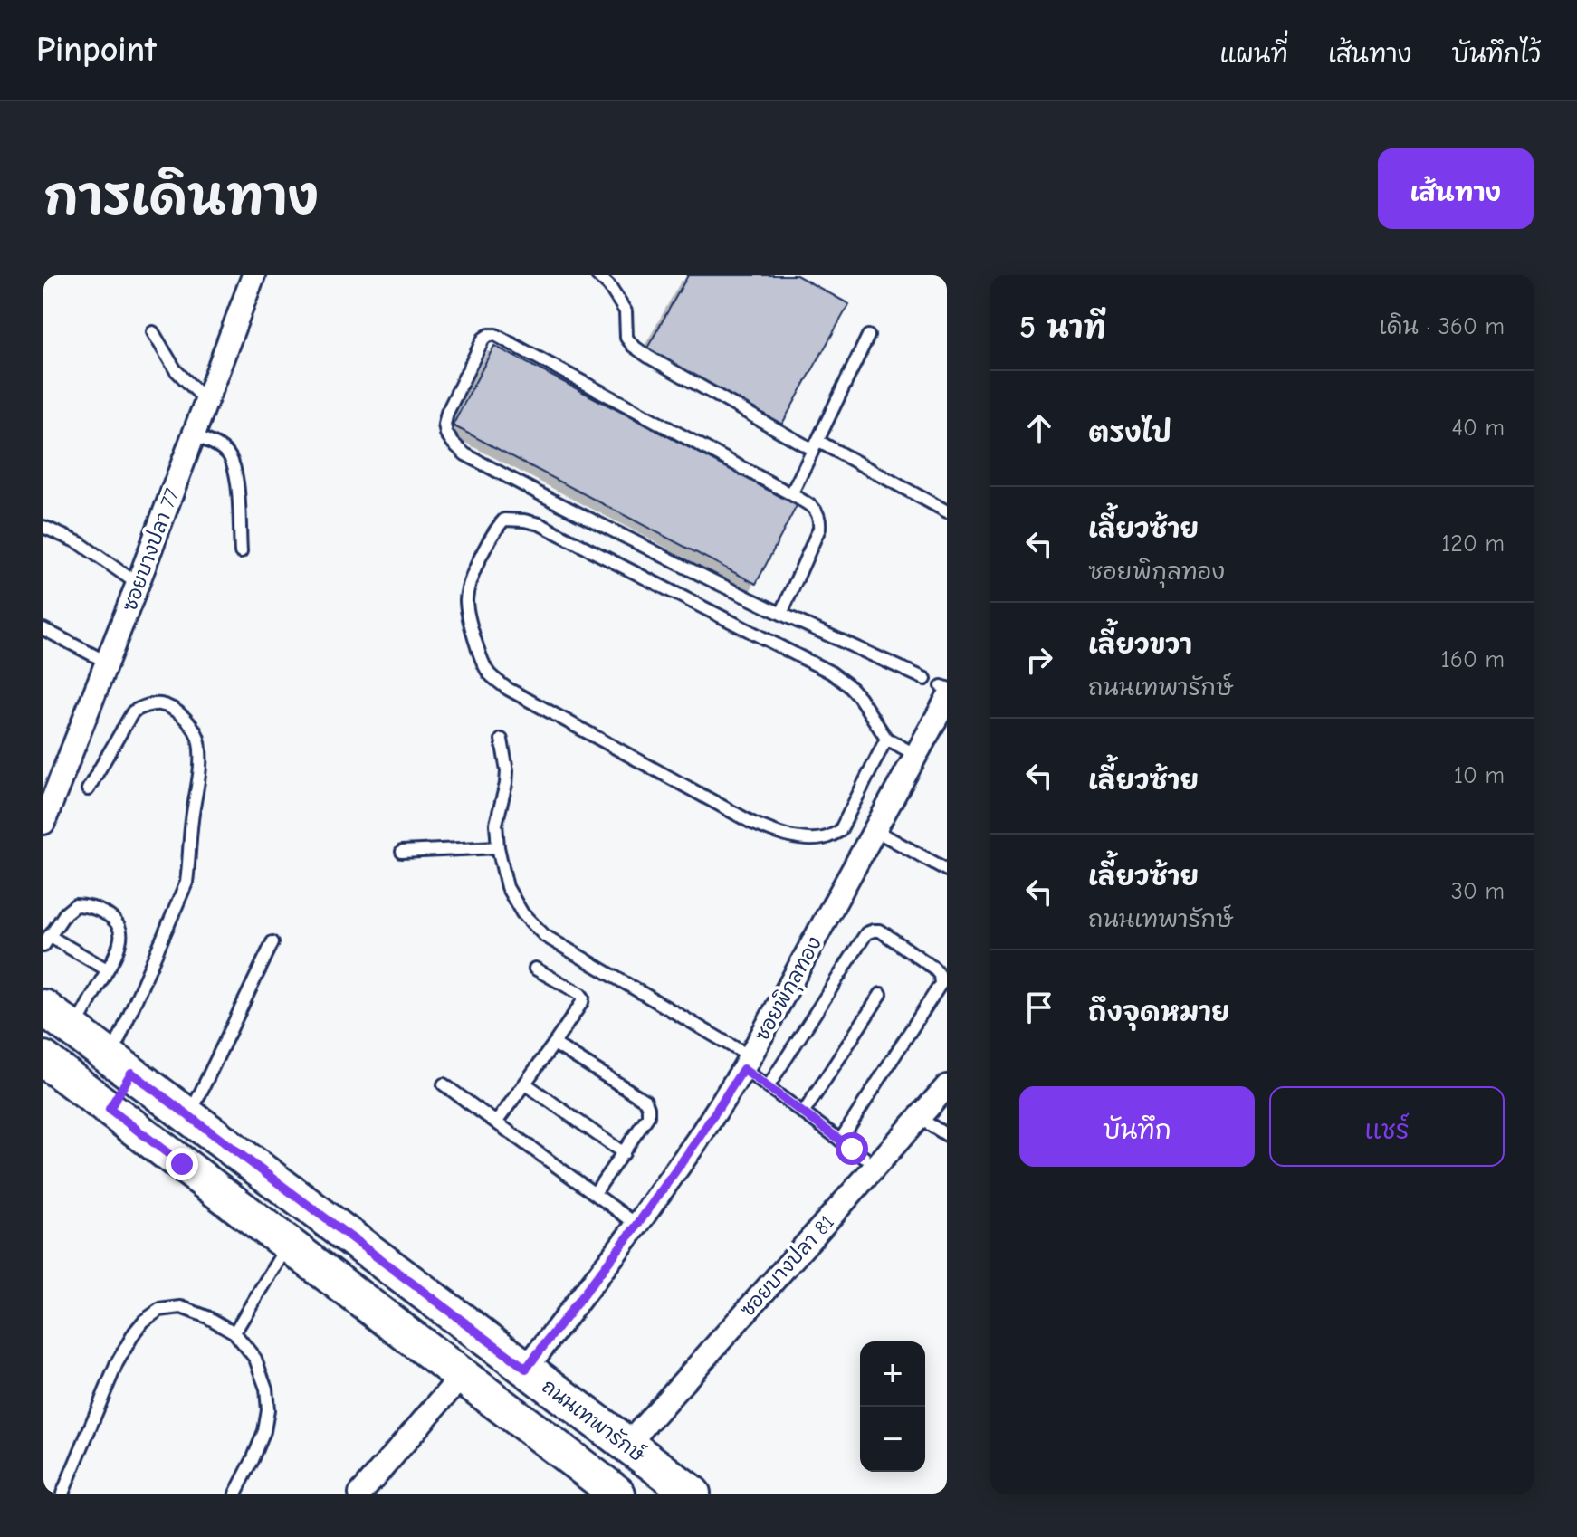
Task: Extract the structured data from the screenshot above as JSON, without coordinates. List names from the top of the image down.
{
  "streets": {
    "main road": ["ถนนเทพารักษ์"],
    "street": ["ซอยบางปลา 77", "ซอยพิกุลทอง", "ซอยบางปลา 81"]
  },
  "crossings": [
    ["ซอยพิกุลทอง", "ถนนเทพารักษ์"],
    ["ซอยบางปลา 81", "ถนนเทพารักษ์"]
  ],
  "page": {
    "header": "Pinpoint",
    "nav": ["แผนที่", "เส้นทาง", "บันทึกไว้"],
    "title": "การเดินทาง",
    "buttons": [
      "เส้นทาง",
      ["บันทึก", "แชร์"]
    ],
    "heading": ["5 นาที", "เดิน · 360 m"],
    "list": [
      ["ตรงไป", "40 m"],
      ["เลี้ยวซ้าย", "ซอยพิกุลทอง", "120 m"],
      ["เลี้ยวขวา", "ถนนเทพารักษ์", "160 m"],
      ["เลี้ยวซ้าย", "10 m"],
      ["เลี้ยวซ้าย", "ถนนเทพารักษ์", "30 m"],
      "ถึงจุดหมาย"
    ],
    "map_buttons": ["+", "−"]
  }
}
